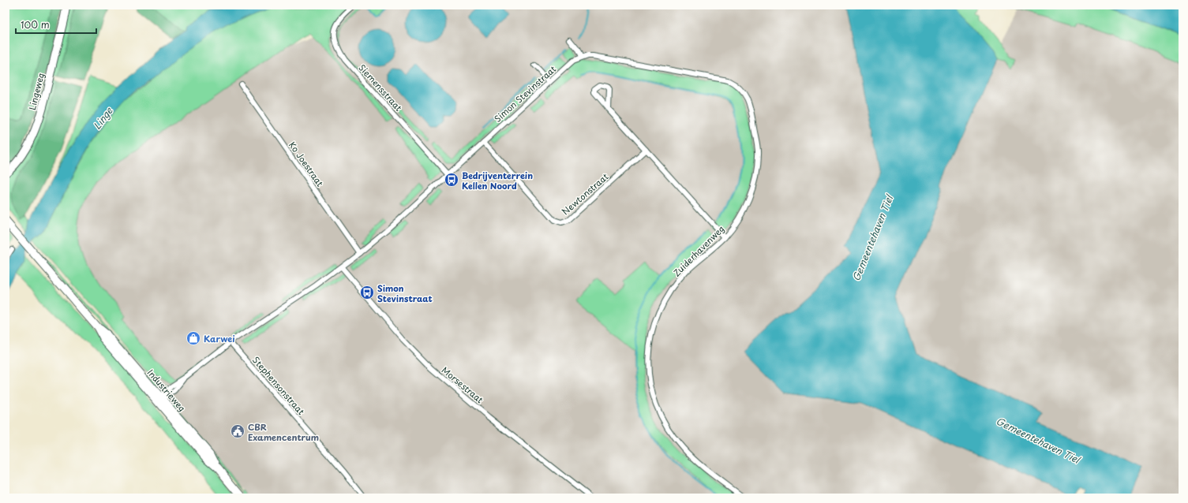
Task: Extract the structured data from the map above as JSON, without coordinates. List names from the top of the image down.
{
  "streets": {
    "main road": ["Lingeweg", "Industrieweg"],
    "street": [
      "Siemensstraat",
      "Simon Stevinstraat",
      "Ko Joestraat",
      "Newtonstraat",
      "Zuiderhavenweg",
      "Morsestraat",
      "Stephensonstraat"
    ]
  },
  "crossings": [
    ["Siemensstraat", "Simon Stevinstraat"],
    ["Simon Stevinstraat", "Ko Joestraat"],
    ["Simon Stevinstraat", "Newtonstraat"],
    ["Simon Stevinstraat", "Zuiderhavenweg"],
    ["Simon Stevinstraat", "Morsestraat"],
    ["Simon Stevinstraat", "Stephensonstraat"],
    ["Simon Stevinstraat", "Industrieweg"]
  ],
  "water": ["Linge", "Gemeentehaven Tiel"],
  "places": {
    "bus stop": ["Bedrijventerrein Kellen Noord", "Simon Stevinstraat"],
    "shop": ["Karwei"],
    "public building": ["CBR Examencentrum"]
  },
  "scale_bar": "100 m"
}
